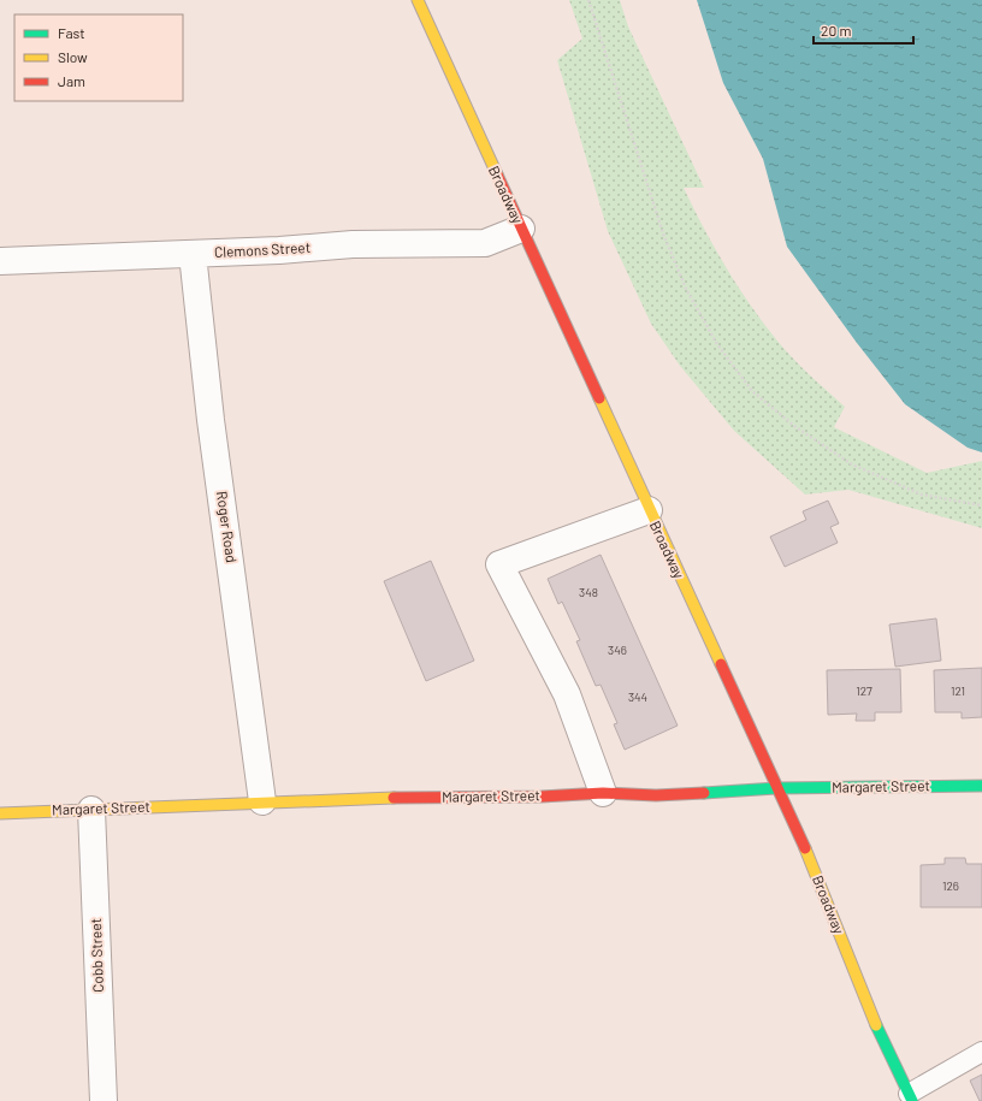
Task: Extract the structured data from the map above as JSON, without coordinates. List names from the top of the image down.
{
  "streets": {
    "main road": ["Broadway", "Margaret Street"],
    "street": ["Clemons Street", "Roger Road", "Cobb Street"]
  },
  "crossings": [
    ["Broadway", "Clemons Street"],
    ["Broadway", "Margaret Street"],
    ["Clemons Street", "Roger Road"],
    ["Roger Road", "Margaret Street"],
    ["Margaret Street", "Cobb Street"]
  ],
  "house_numbers": [
    "348",
    "346",
    "127",
    "121",
    "344",
    "126"
  ],
  "legend": ["Fast", "Slow", "Jam"],
  "scale_bar": "20 m"
}
